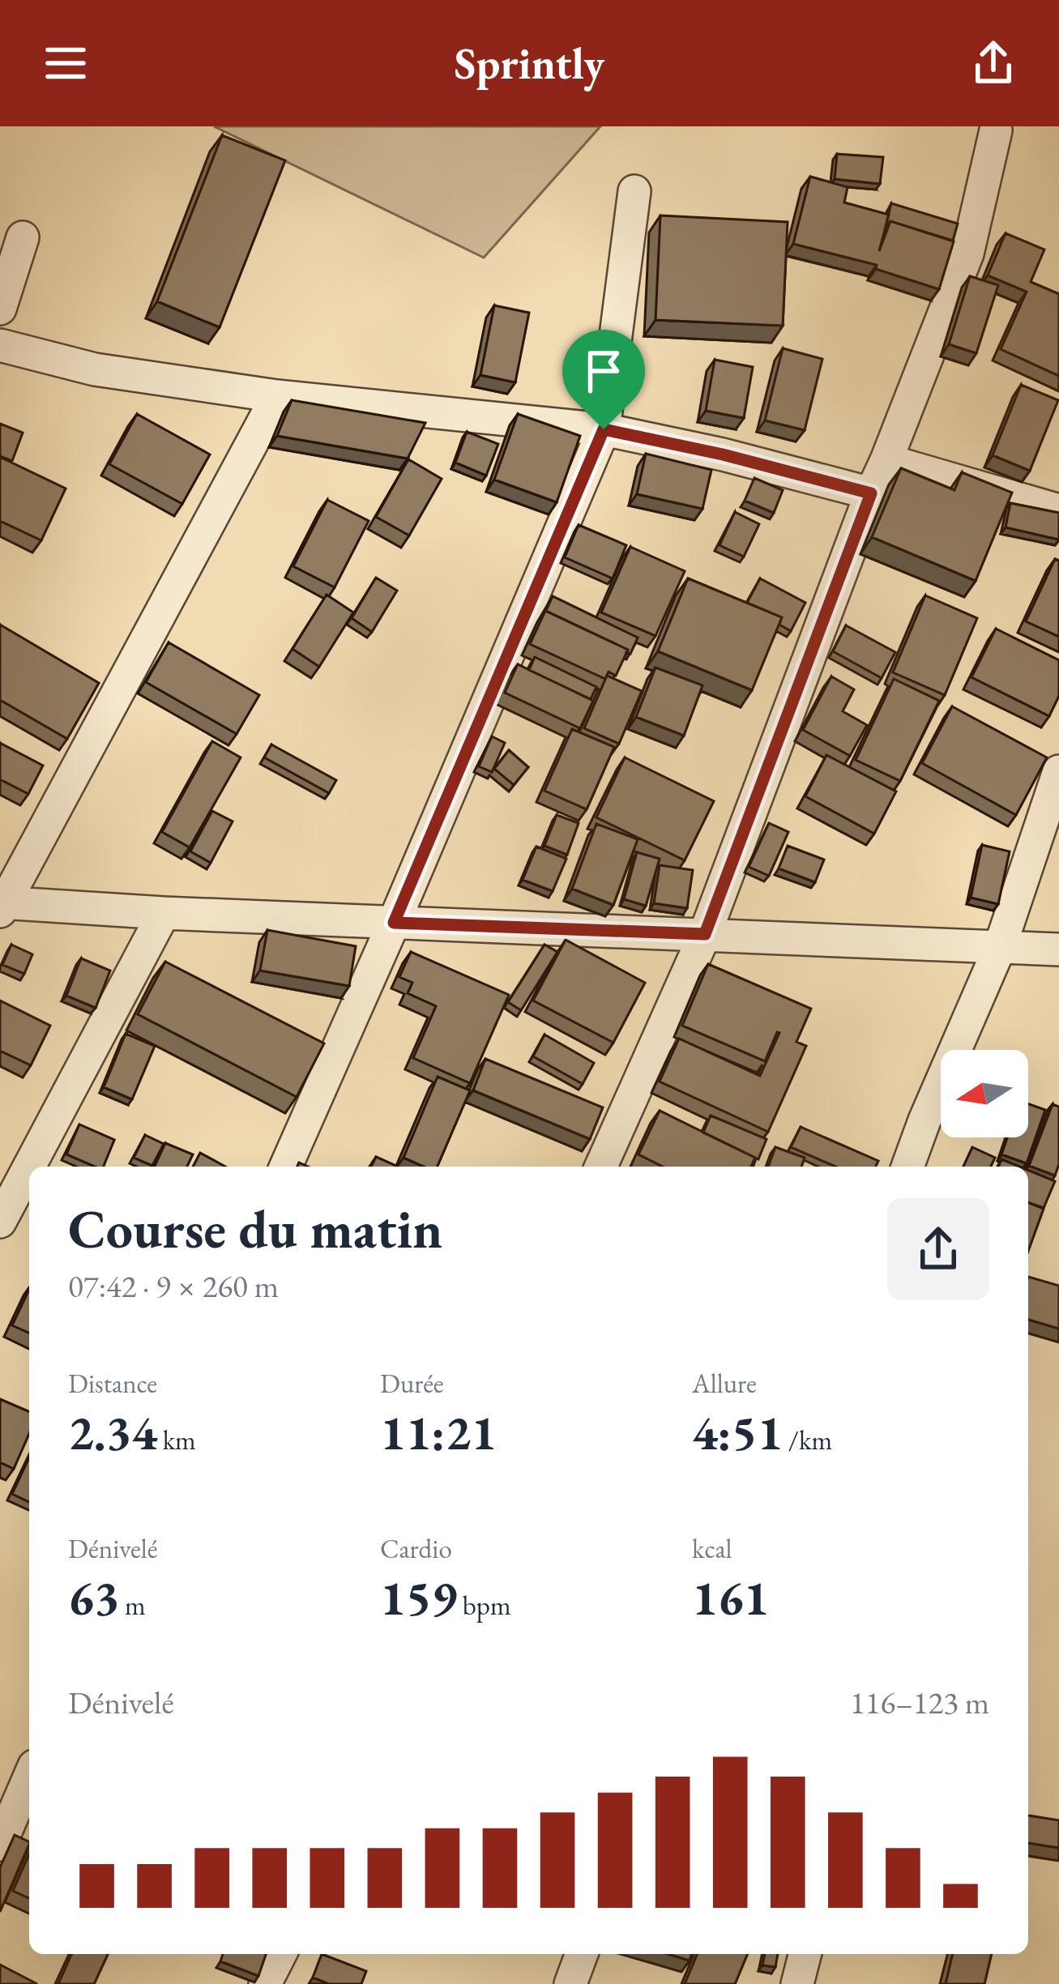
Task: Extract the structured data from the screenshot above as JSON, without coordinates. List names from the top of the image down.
{
  "north": "left",
  "page": {
    "header": "Sprintly",
    "heading": ["Course du matin", "07:42 · 9 × 260 m"],
    "stats": [
      ["Distance", "2.34 km"],
      ["Durée", "11:21"],
      ["Allure", "4:51 /km"],
      ["Dénivelé", "63 m"],
      ["Cardio", "159 bpm"],
      ["kcal", "161"]
    ],
    "chart": ["Dénivelé", "116–123 m"]
  }
}
